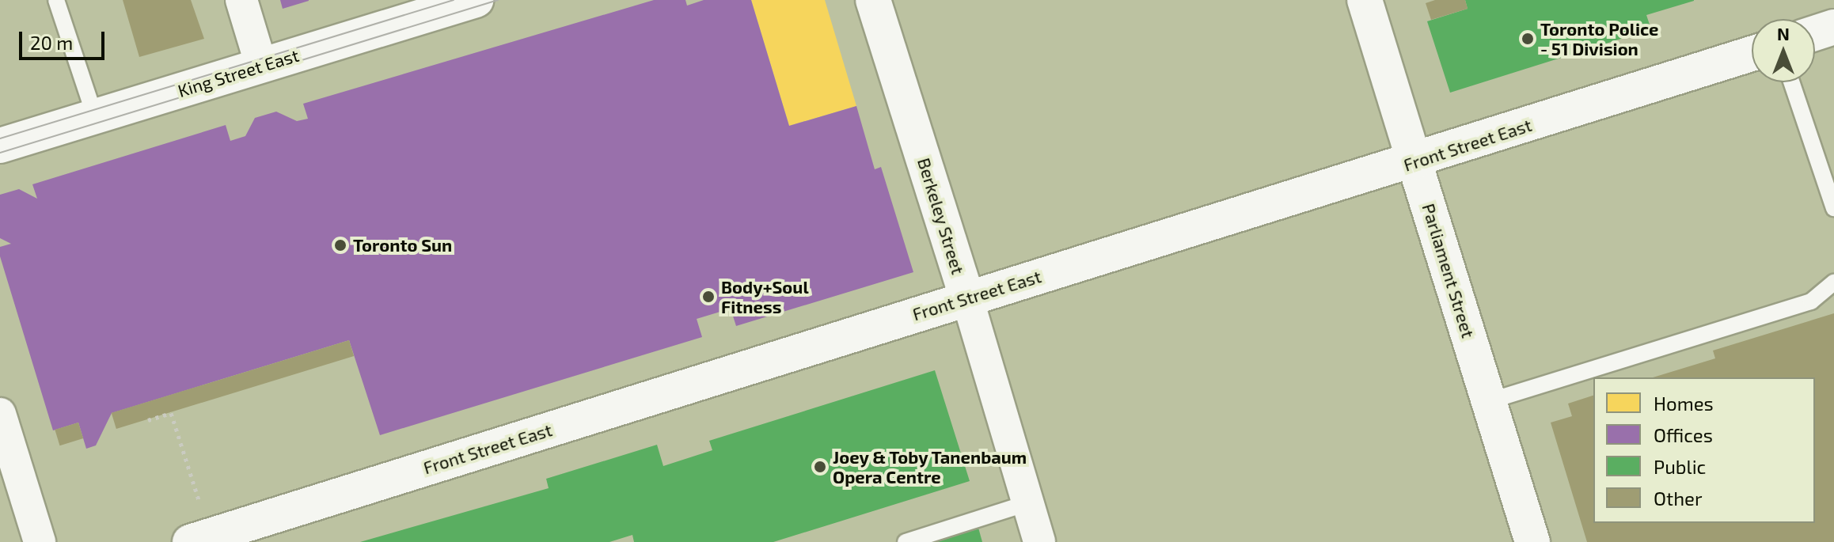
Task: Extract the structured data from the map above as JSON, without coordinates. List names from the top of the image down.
{
  "streets": {
    "main road": [
      "King Street East",
      "Front Street East",
      "Berkeley Street",
      "Parliament Street"
    ]
  },
  "crossings": [
    ["Front Street East", "Berkeley Street"],
    ["Front Street East", "Parliament Street"]
  ],
  "places": [
    "Toronto Police - 51 Division",
    "Toronto Sun",
    "Body+Soul Fitness",
    "Joey & Toby Tanenbaum Opera Centre"
  ],
  "legend": [
    "Homes",
    "Offices",
    "Public",
    "Other"
  ],
  "scale_bar": "20 m",
  "north": "top"
}
